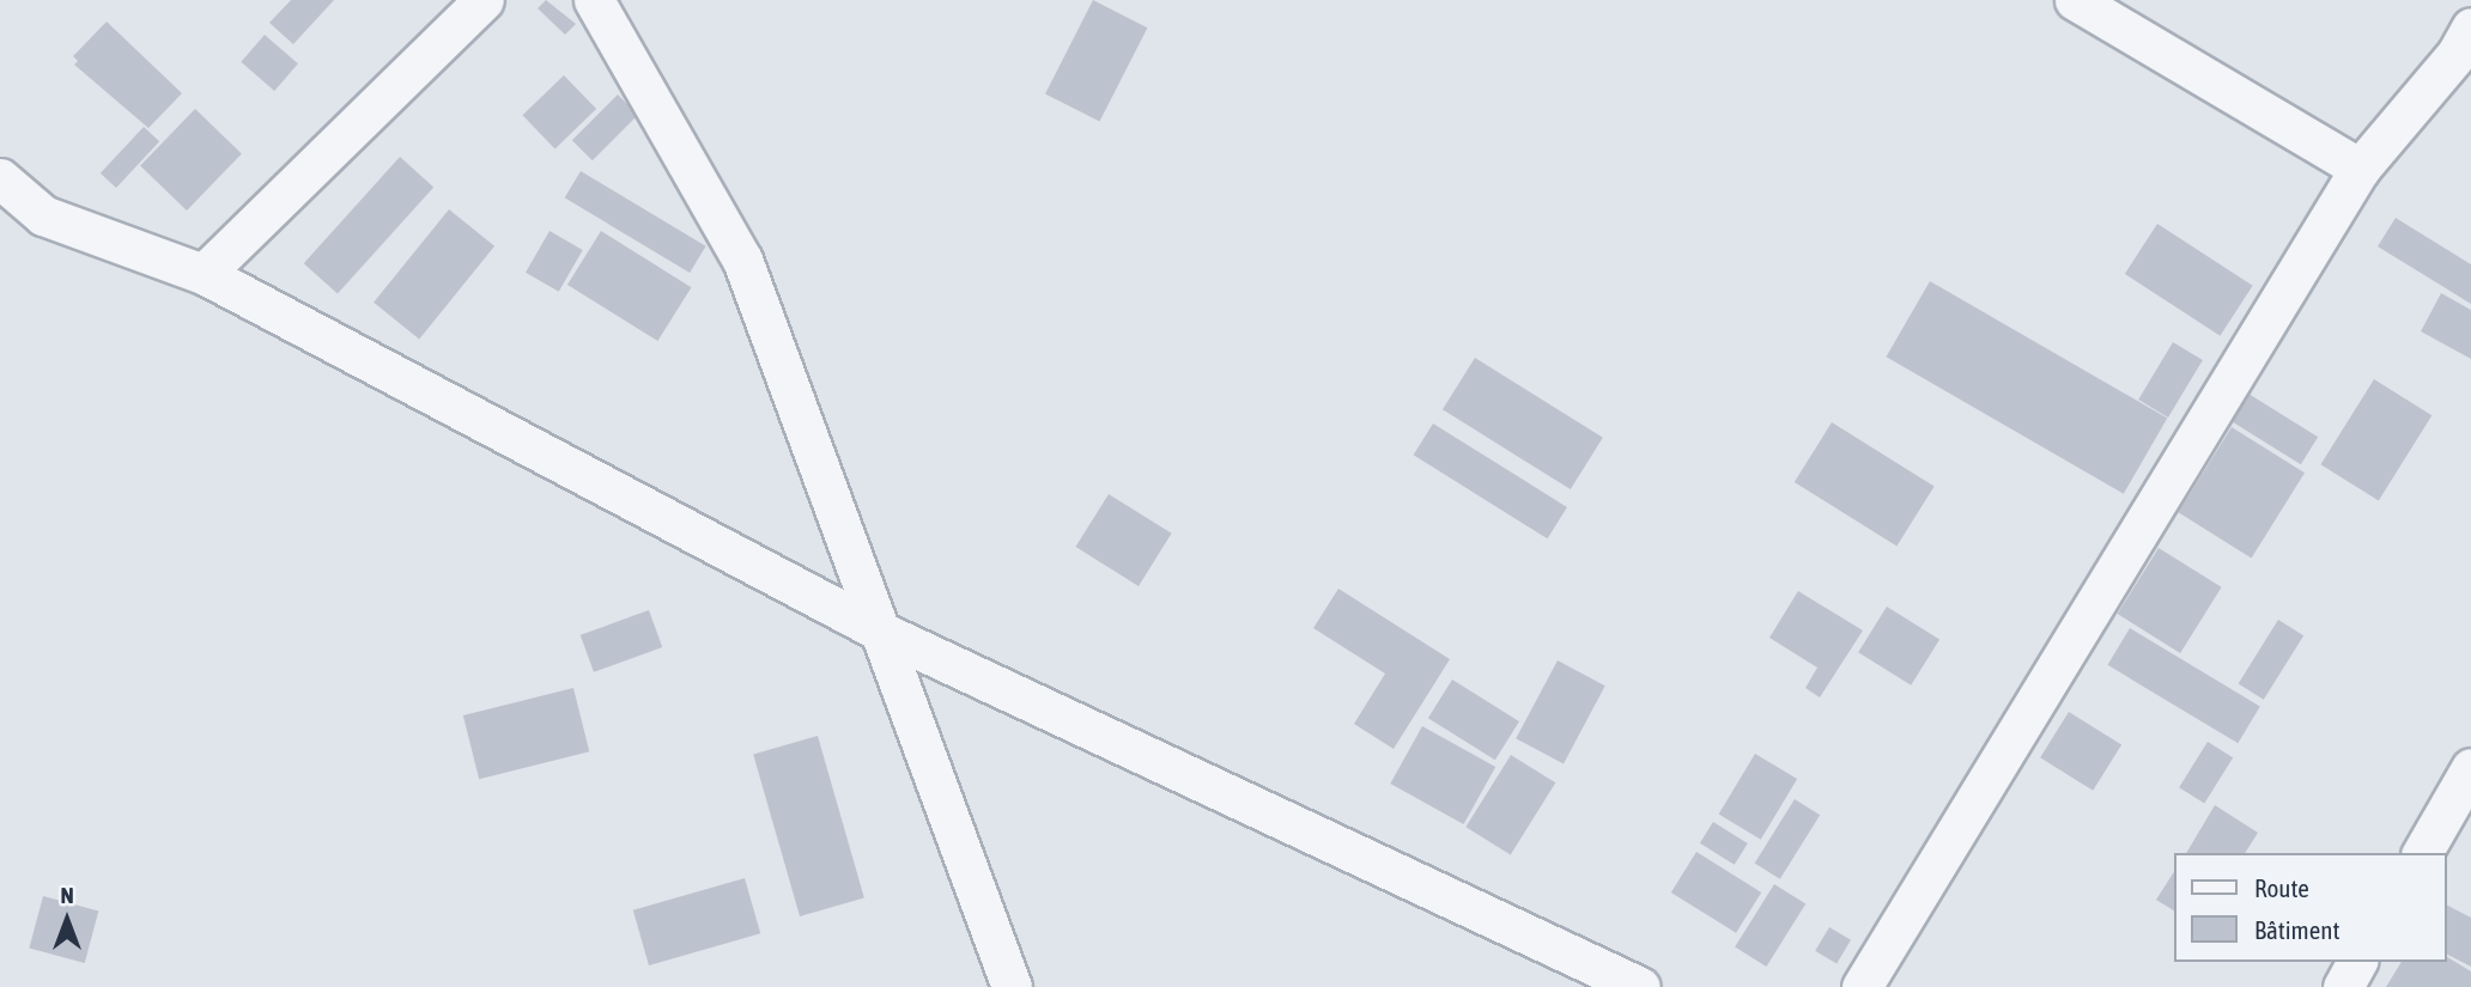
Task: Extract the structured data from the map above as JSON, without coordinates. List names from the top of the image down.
{
  "legend": ["Route", "Bâtiment"],
  "north": "top"
}
